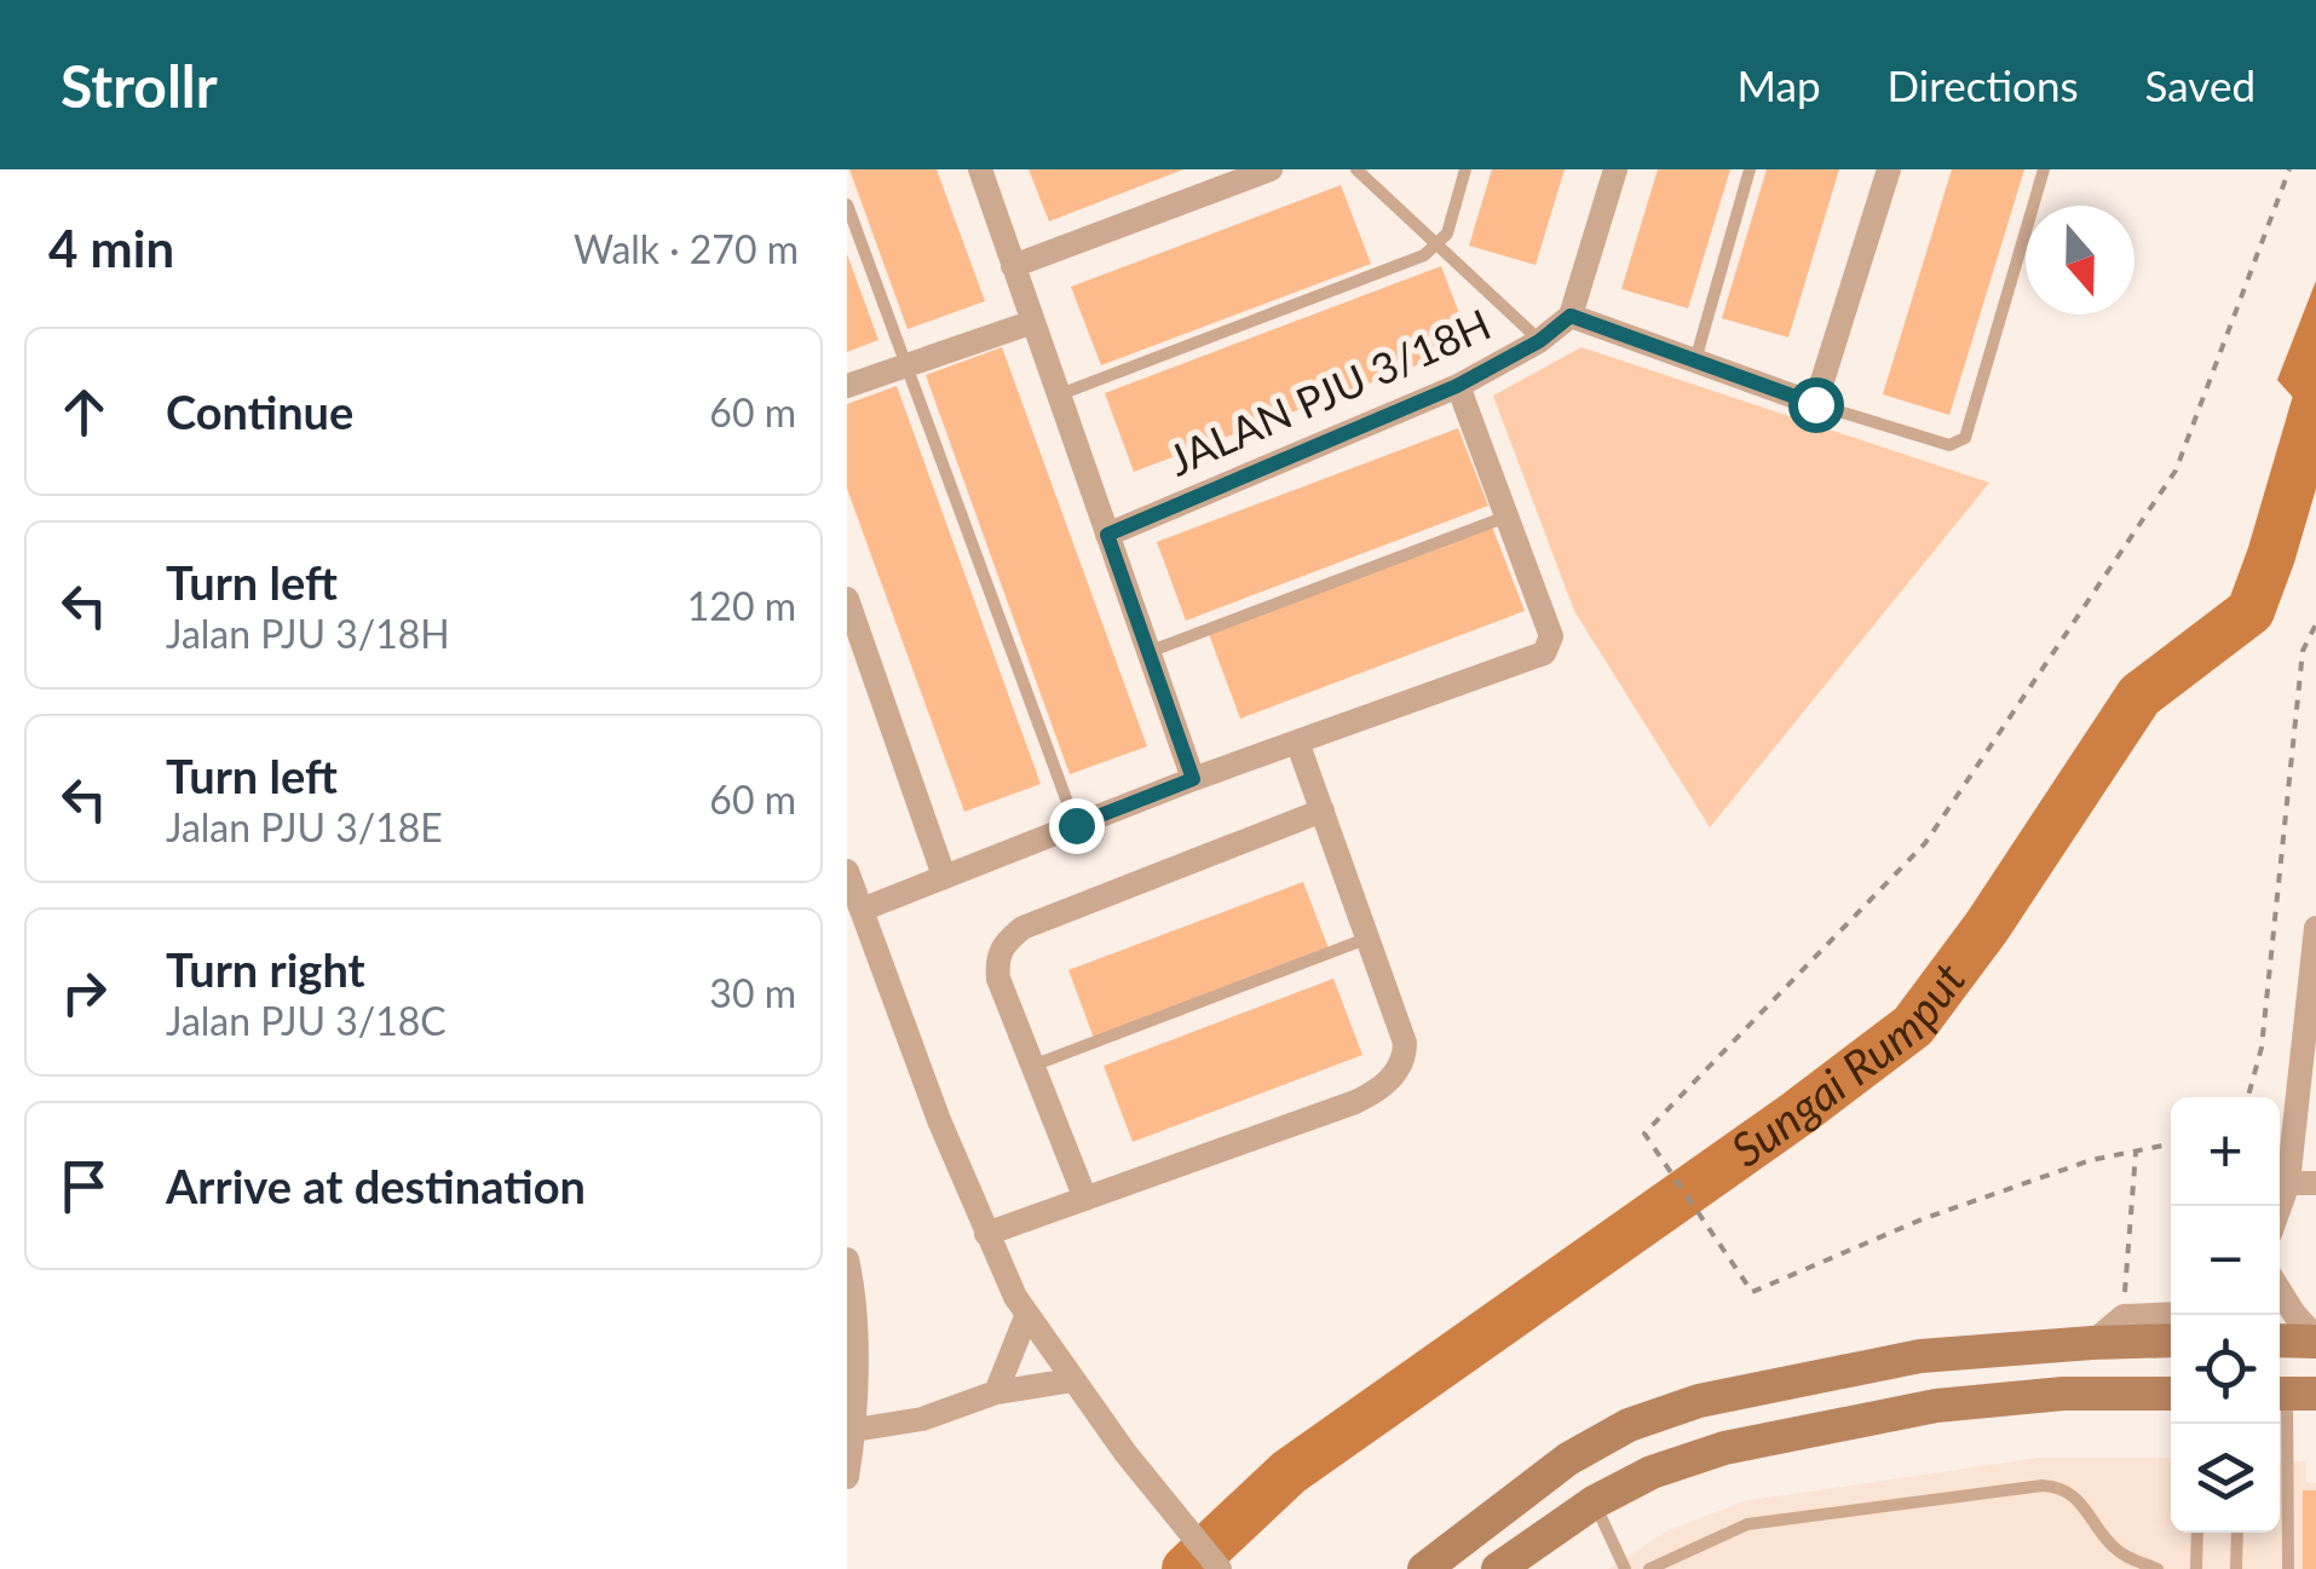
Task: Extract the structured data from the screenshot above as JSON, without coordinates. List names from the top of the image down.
{
  "streets": {
    "street": ["JALAN PJU 3/18H"]
  },
  "water": ["Sungai Rumput"],
  "north": "bottom",
  "page": {
    "header": "Strollr",
    "nav": ["Map", "Directions", "Saved"],
    "heading": ["4 min", "Walk · 270 m"],
    "list": [
      ["Continue", "60 m"],
      ["Turn left", "Jalan PJU 3/18H", "120 m"],
      ["Turn left", "Jalan PJU 3/18E", "60 m"],
      ["Turn right", "Jalan PJU 3/18C", "30 m"],
      "Arrive at destination"
    ],
    "map_buttons": ["+", "−"]
  }
}
